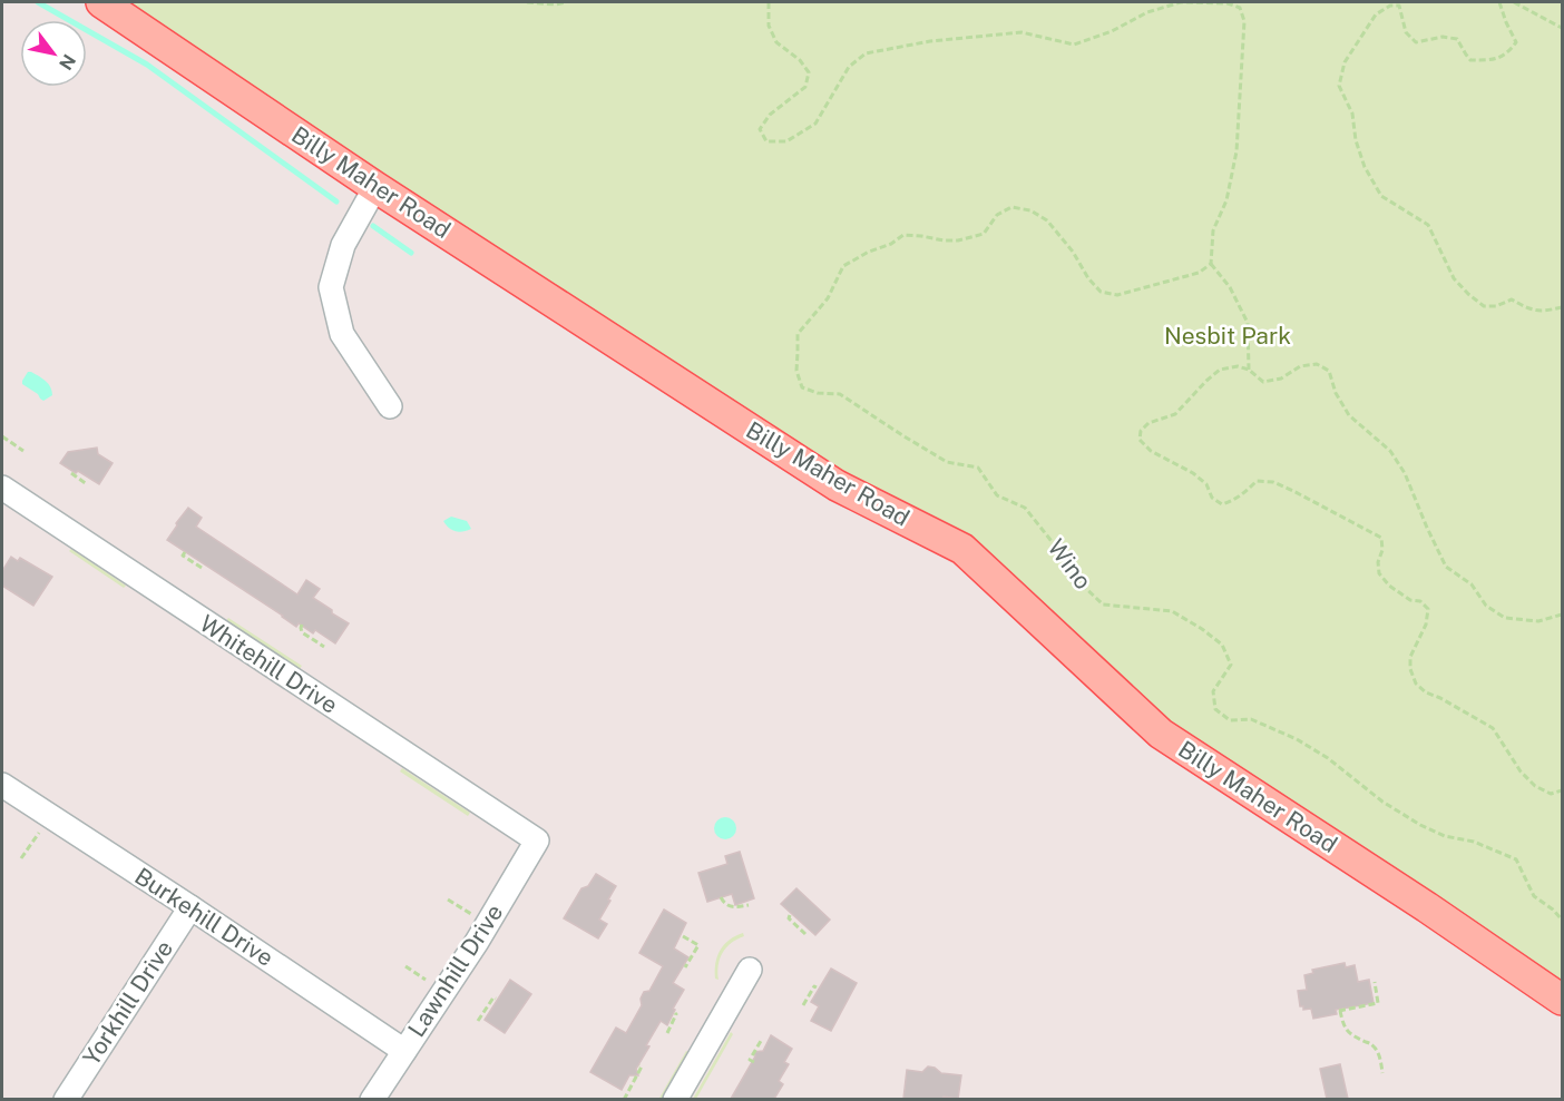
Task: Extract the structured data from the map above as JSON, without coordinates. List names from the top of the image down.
{
  "streets": {
    "main road": ["Billy Maher Road"],
    "street": [
      "Whitehill Drive",
      "Burkehill Drive",
      "Lawnhill Drive",
      "Yorkhill Drive"
    ],
    "path": ["Wino"]
  },
  "crossings": [
    ["Whitehill Drive", "Lawnhill Drive"],
    ["Burkehill Drive", "Lawnhill Drive"],
    ["Burkehill Drive", "Yorkhill Drive"]
  ],
  "parks": ["Nesbit Park"],
  "north": "bottom right"
}
